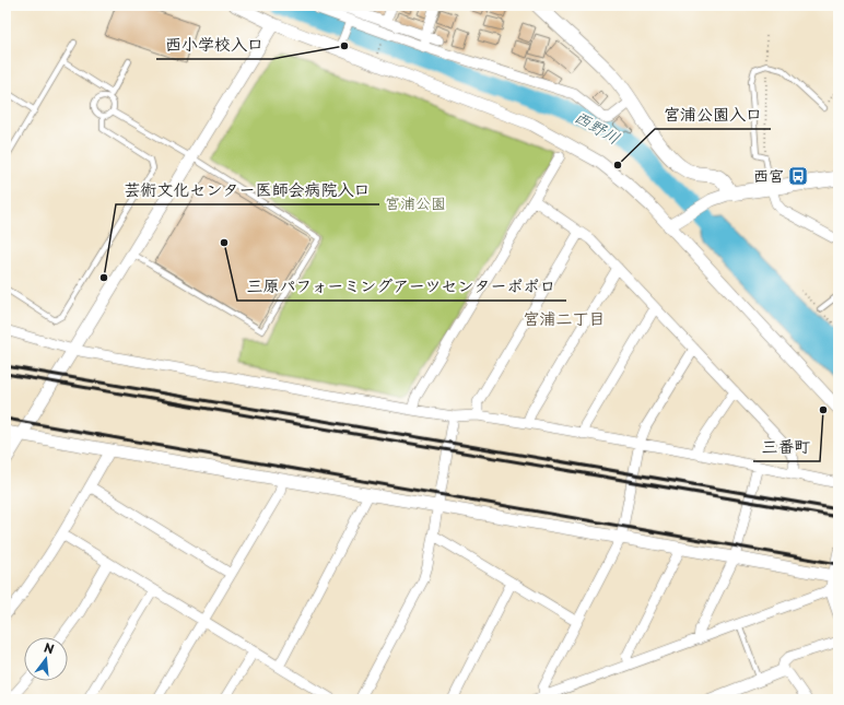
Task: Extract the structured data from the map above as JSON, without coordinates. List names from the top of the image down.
{
  "districts": ["宮浦二丁目"],
  "water": ["西野川"],
  "parks": ["宮浦公園"],
  "places": {
    "other": [
      "西小学校入口",
      "宮浦公園入口",
      "三原パフォーミングアーツセンターポポロ",
      "芸術文化センター医師会病院入口",
      "三番町"
    ],
    "bus stop": ["西宮"]
  },
  "north": "top"
}
